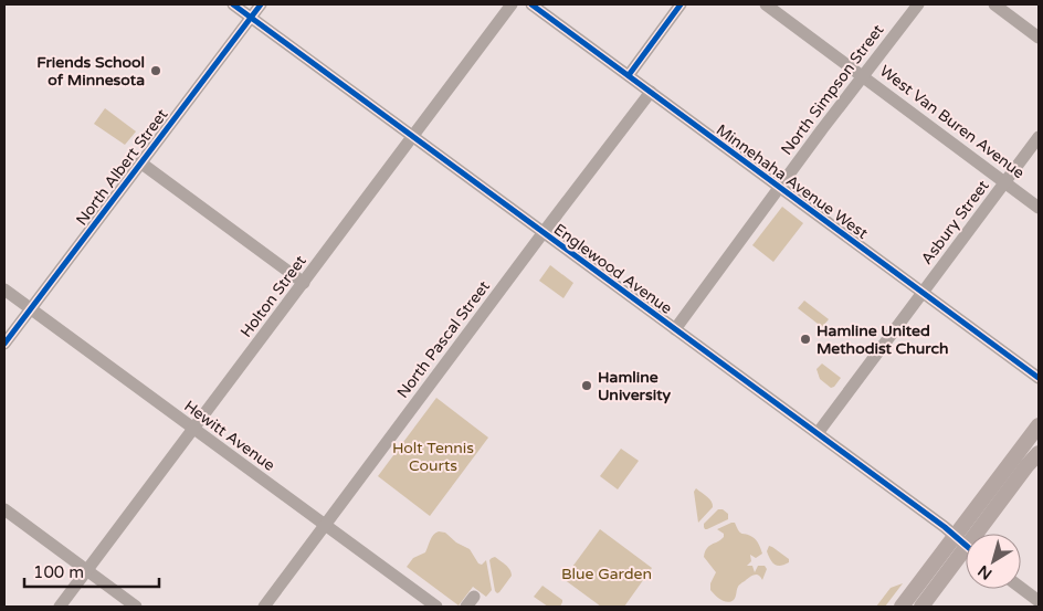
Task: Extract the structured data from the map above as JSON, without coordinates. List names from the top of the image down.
{
  "streets": {
    "street": [
      "North Simpson Street",
      "West Van Buren Avenue",
      "North Albert Street",
      "Minnehaha Avenue West",
      "Asbury Street",
      "Englewood Avenue",
      "Holton Street",
      "North Pascal Street",
      "Hewitt Avenue"
    ]
  },
  "crossings": [
    ["North Simpson Street", "West Van Buren Avenue"],
    ["North Simpson Street", "Minnehaha Avenue West"],
    ["North Simpson Street", "Englewood Avenue"],
    ["West Van Buren Avenue", "Asbury Street"],
    ["North Albert Street", "Englewood Avenue"],
    ["North Albert Street", "Hewitt Avenue"],
    ["Minnehaha Avenue West", "Asbury Street"],
    ["Minnehaha Avenue West", "North Pascal Street"],
    ["Asbury Street", "Englewood Avenue"],
    ["Englewood Avenue", "Holton Street"],
    ["Englewood Avenue", "North Pascal Street"],
    ["Holton Street", "Hewitt Avenue"],
    ["North Pascal Street", "Hewitt Avenue"]
  ],
  "parks": ["Holt Tennis Courts", "Blue Garden"],
  "places": ["Friends School of Minnesota", "Hamline United Methodist Church", "Hamline University"],
  "scale_bar": "100 m",
  "north": "bottom left"
}
